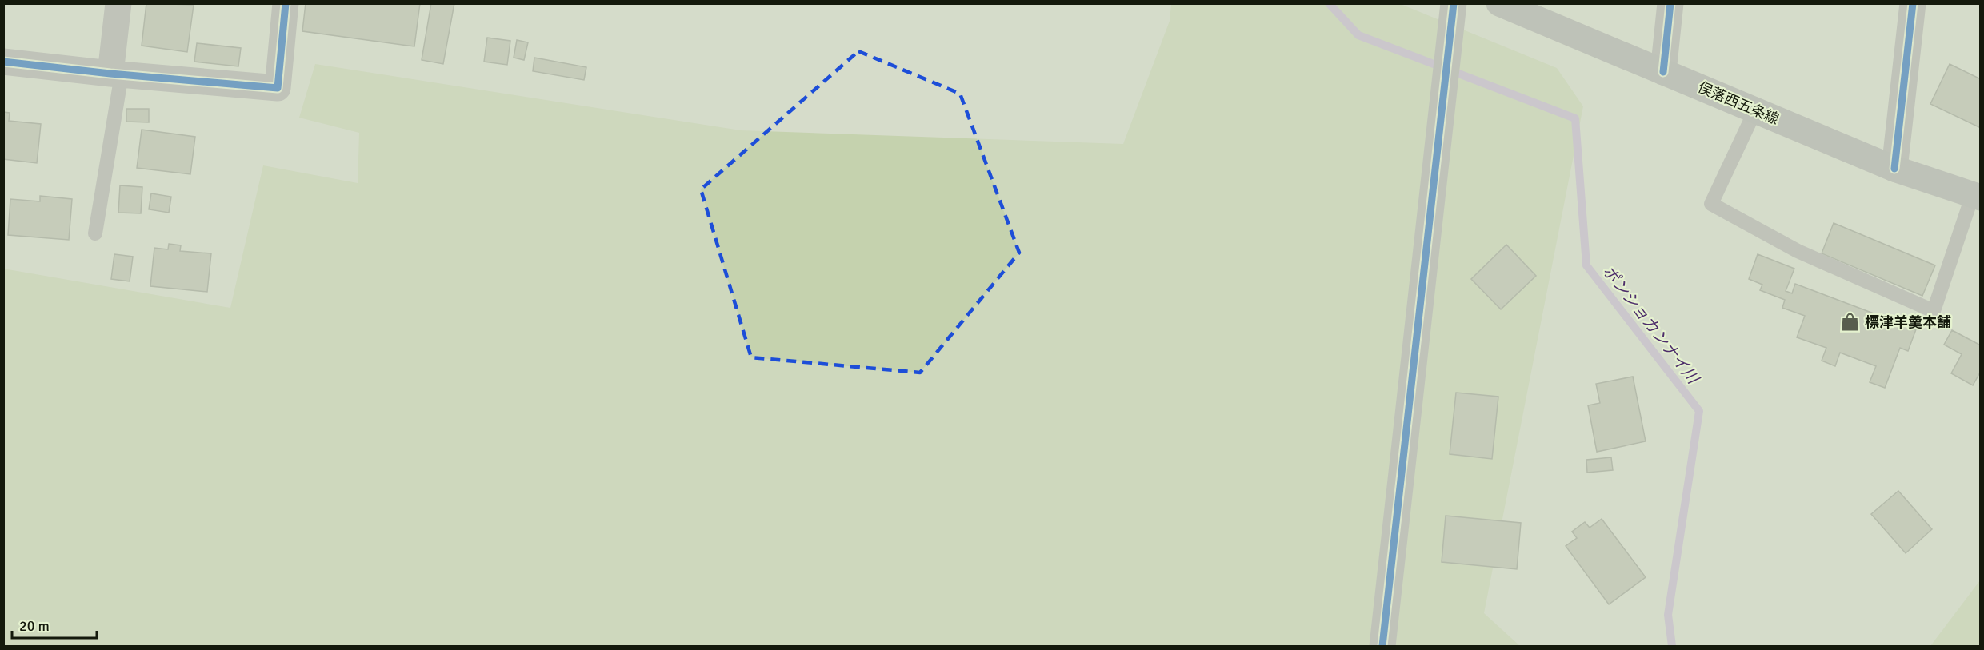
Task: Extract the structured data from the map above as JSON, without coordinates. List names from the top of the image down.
{
  "streets": {
    "main road": ["俣落西五条線"]
  },
  "water": ["ポンショカンナイ川"],
  "places": {
    "shop": ["標津羊羹本舗"]
  },
  "scale_bar": "20 m"
}
